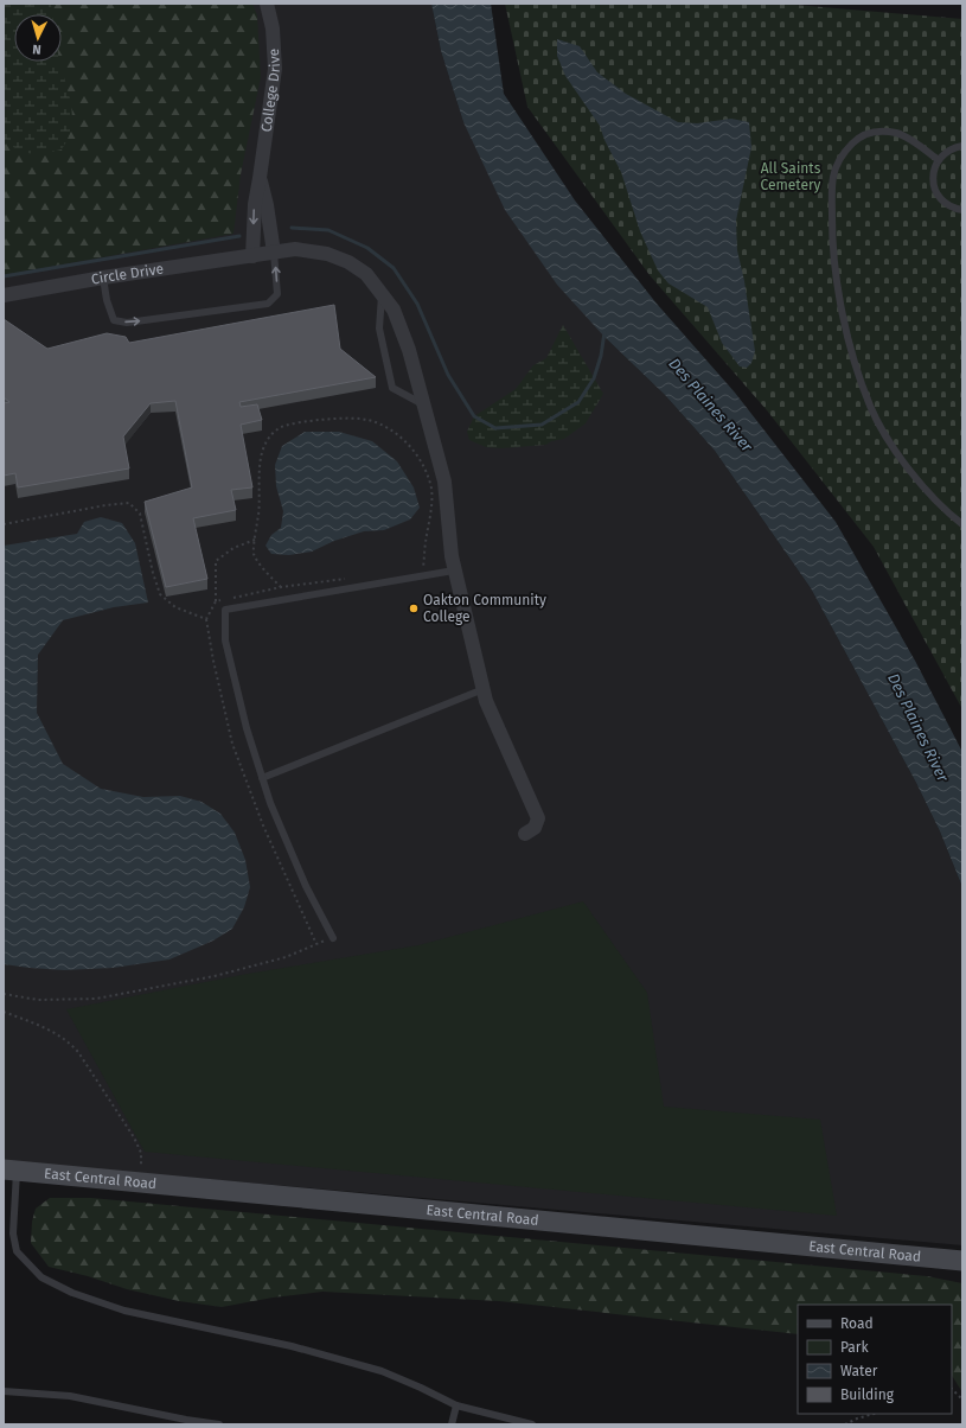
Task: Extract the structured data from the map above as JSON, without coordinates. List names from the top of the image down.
{
  "streets": {
    "main road": ["East Central Road"],
    "street": ["College Drive", "Circle Drive"]
  },
  "crossings": [
    ["College Drive", "Circle Drive"]
  ],
  "water": ["Des Plaines River"],
  "parks": ["All Saints Cemetery"],
  "places": ["Oakton Community College"],
  "legend": [
    "Road",
    "Park",
    "Water",
    "Building"
  ],
  "north": "bottom"
}
